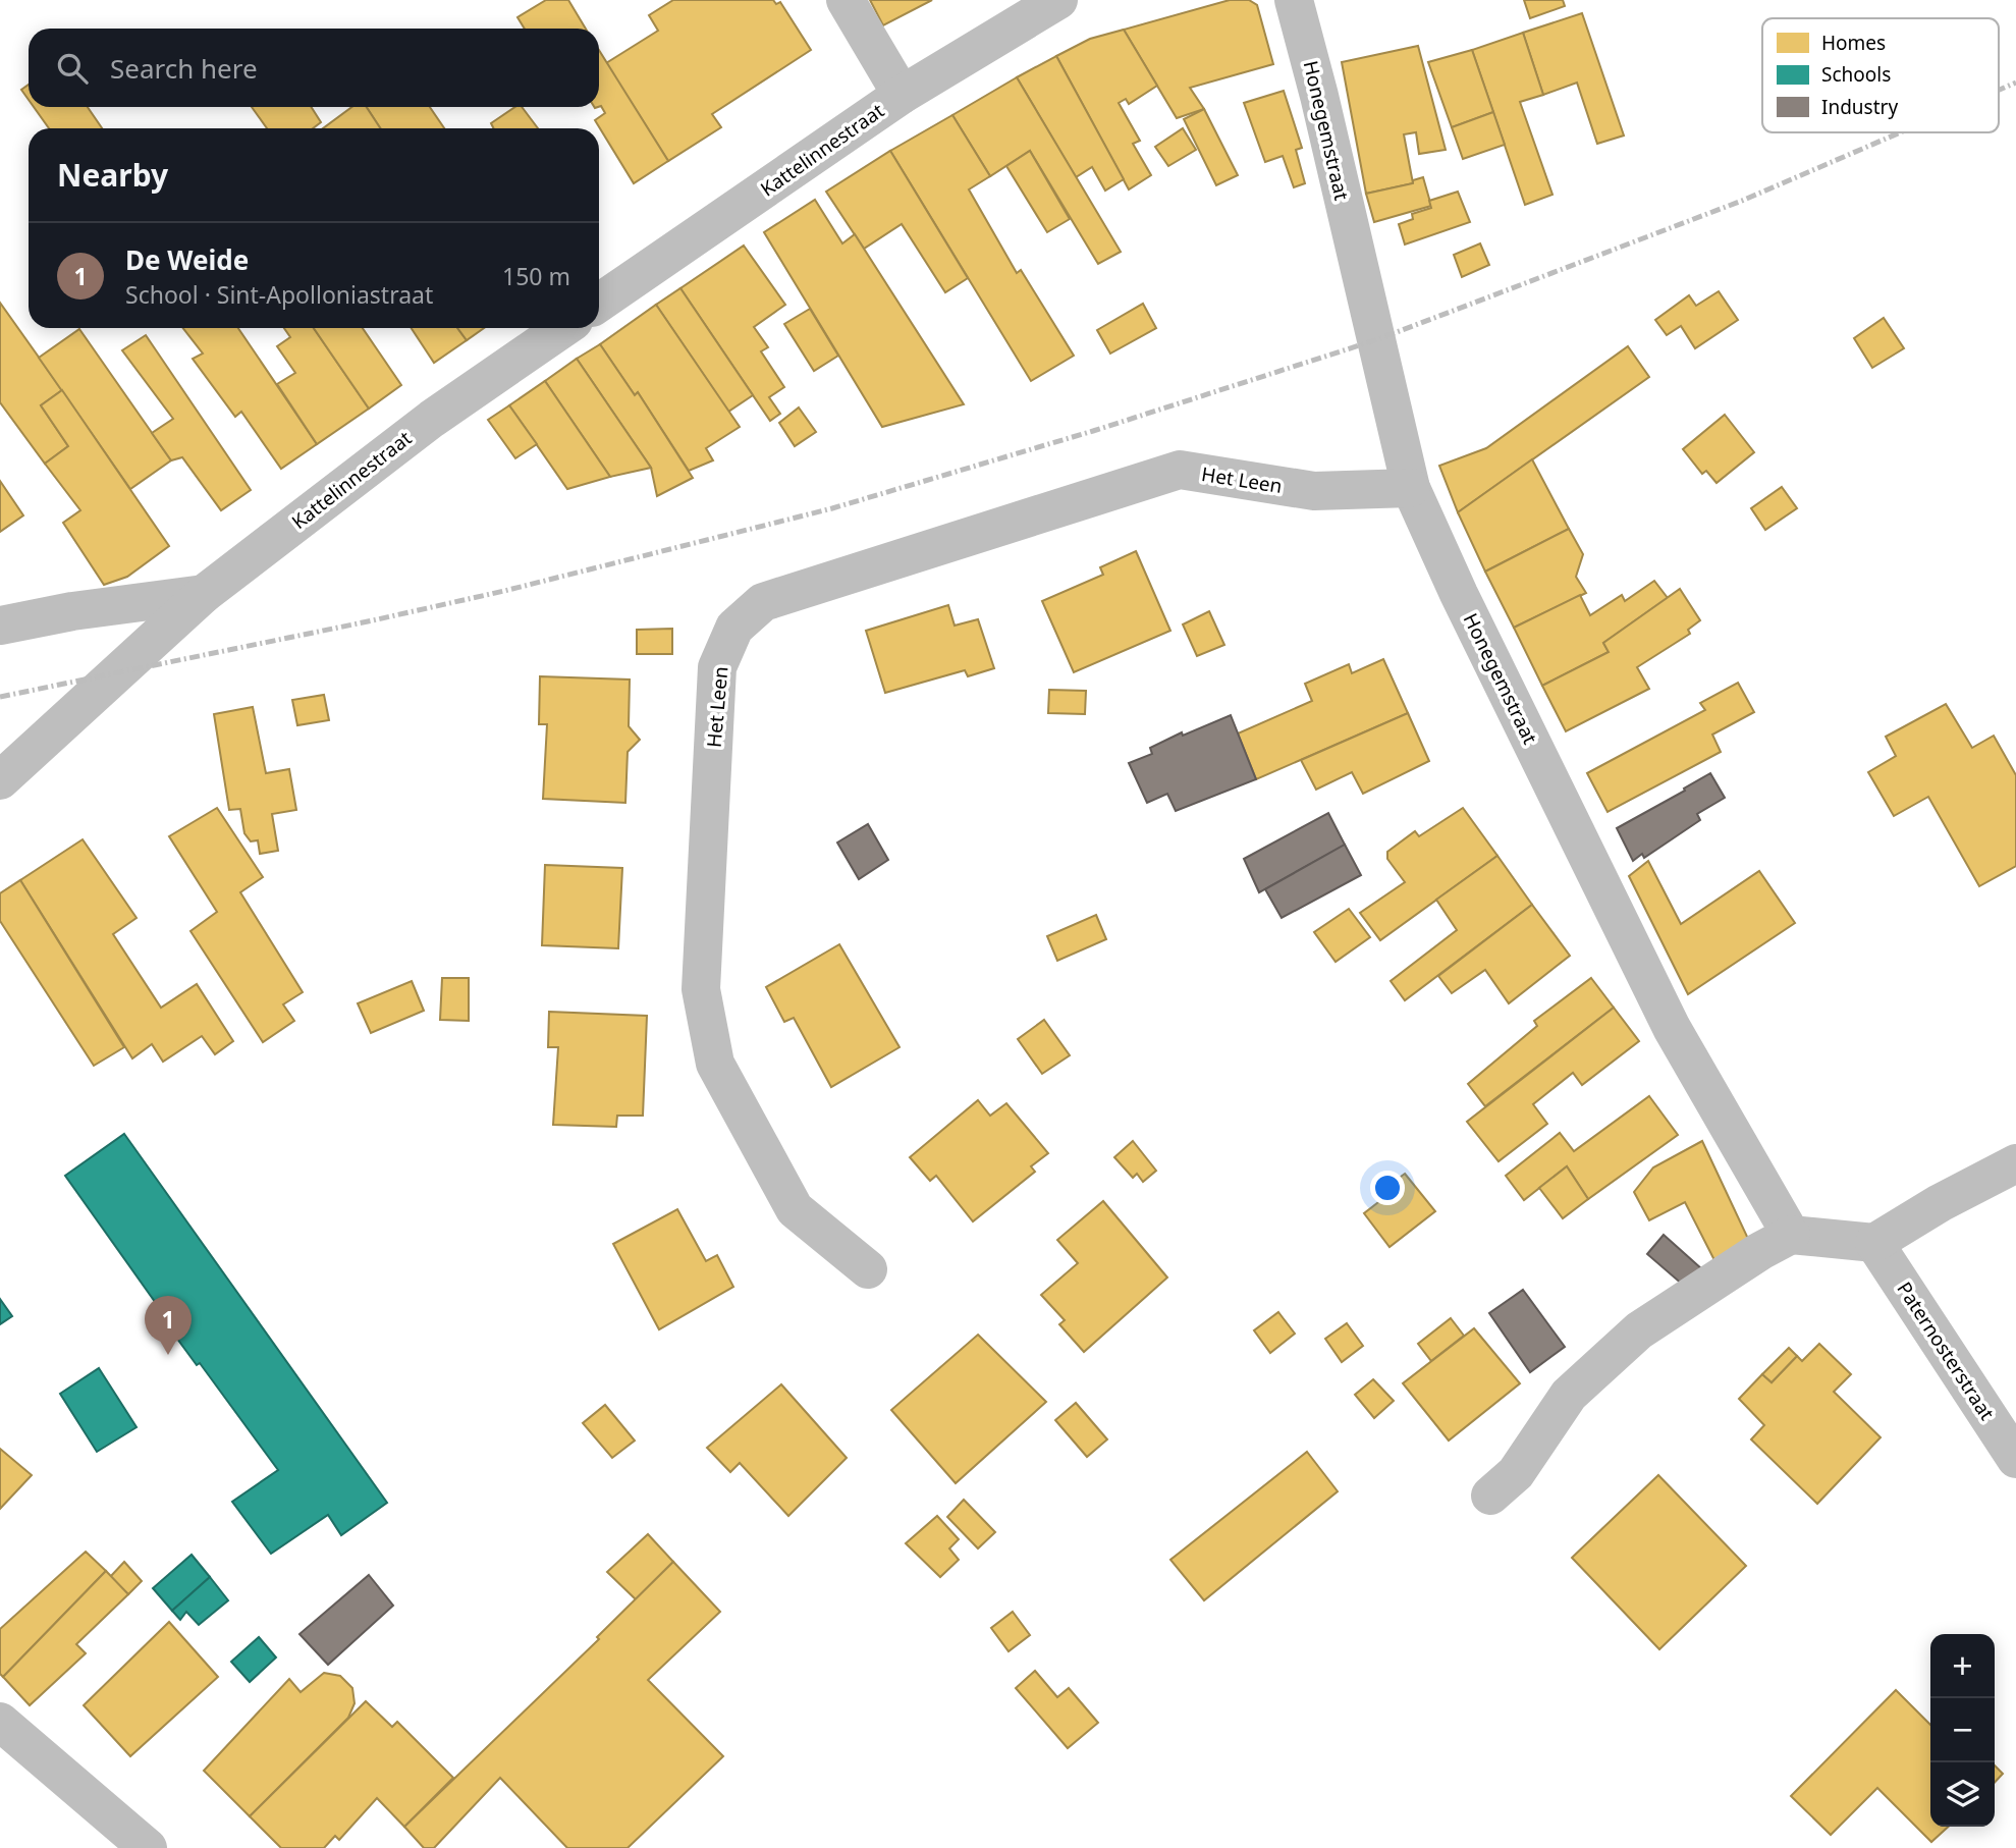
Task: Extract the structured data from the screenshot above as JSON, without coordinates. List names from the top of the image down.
{
  "streets": {
    "street": [
      "Honegemstraat",
      "Kattelinnestraat",
      "Het Leen",
      "Paternosterstraat"
    ]
  },
  "crossings": [
    ["Honegemstraat", "Het Leen"]
  ],
  "legend": ["Homes", "Schools", "Industry"],
  "page": {
    "search": "Search here",
    "heading": "Nearby",
    "list": [
      {
        "mark": "1",
        "name": "De Weide",
        "note": "School · Sint-Apolloniastraat",
        "value": "150 m"
      }
    ],
    "pins": "1",
    "map_buttons": ["+", "−"]
  }
}
